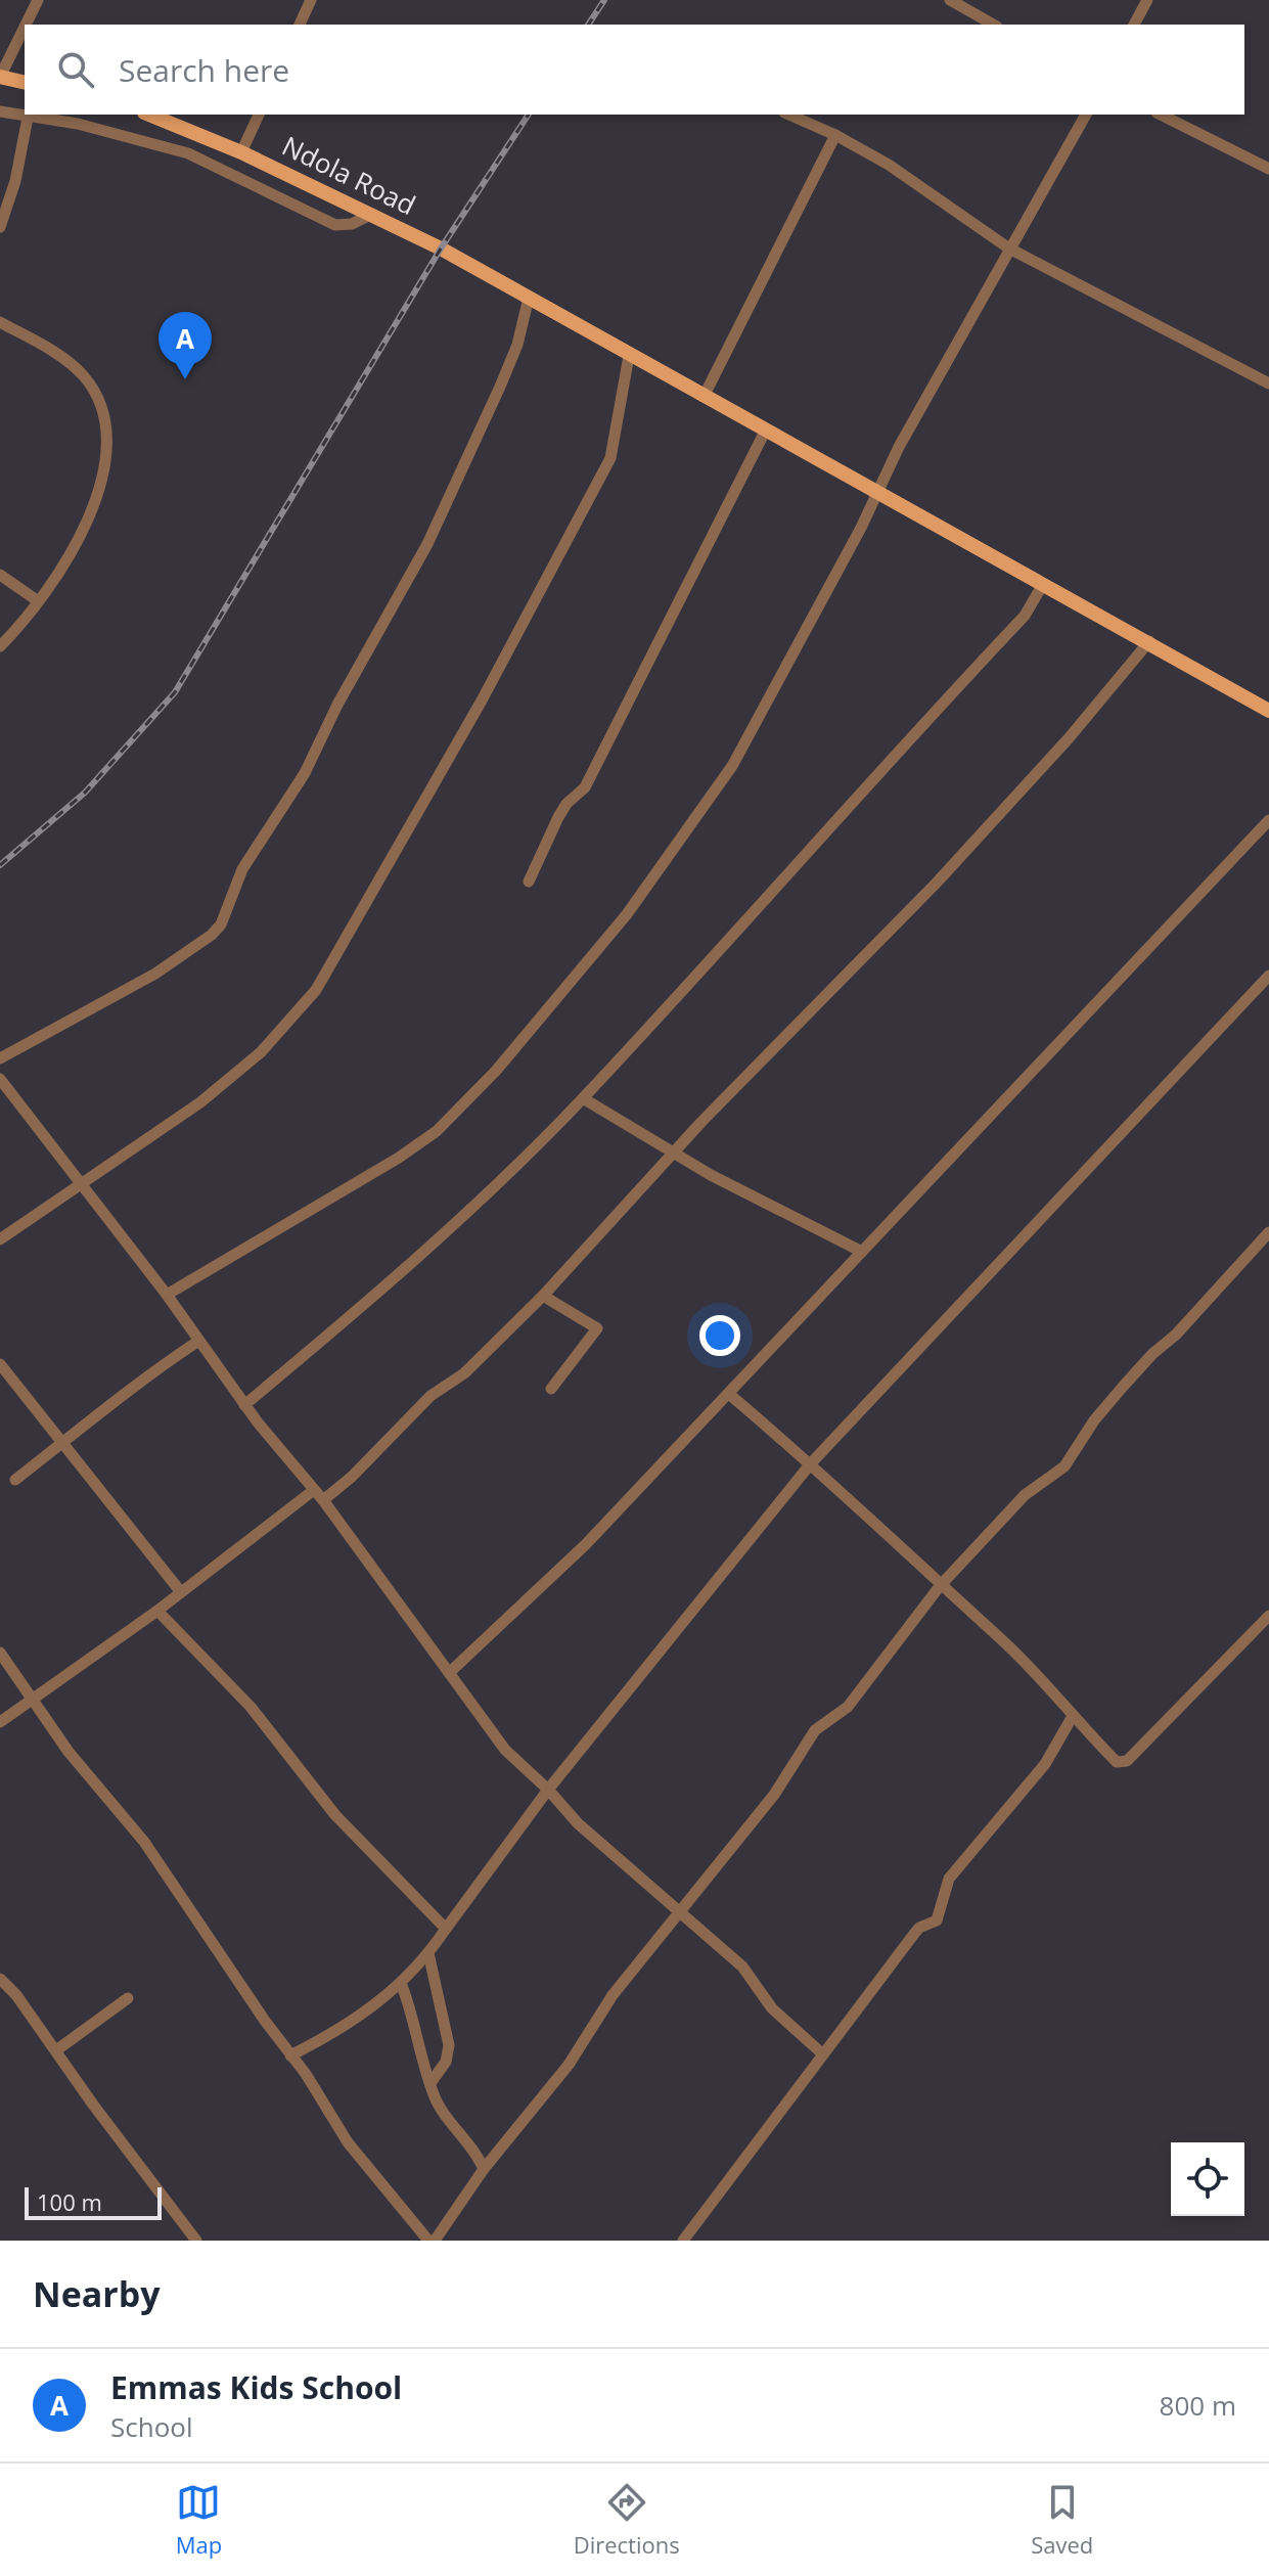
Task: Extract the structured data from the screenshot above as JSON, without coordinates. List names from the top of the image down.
{
  "streets": {
    "main road": ["Ndola Road"]
  },
  "scale_bar": "100 m",
  "page": {
    "search": "Search here",
    "pins": "A",
    "scale": "100 m",
    "heading": "Nearby",
    "list": [
      {
        "mark": "A",
        "name": "Emmas Kids School",
        "note": "School",
        "value": "800 m"
      }
    ],
    "nav": ["Map", "Directions", "Saved"]
  }
}
